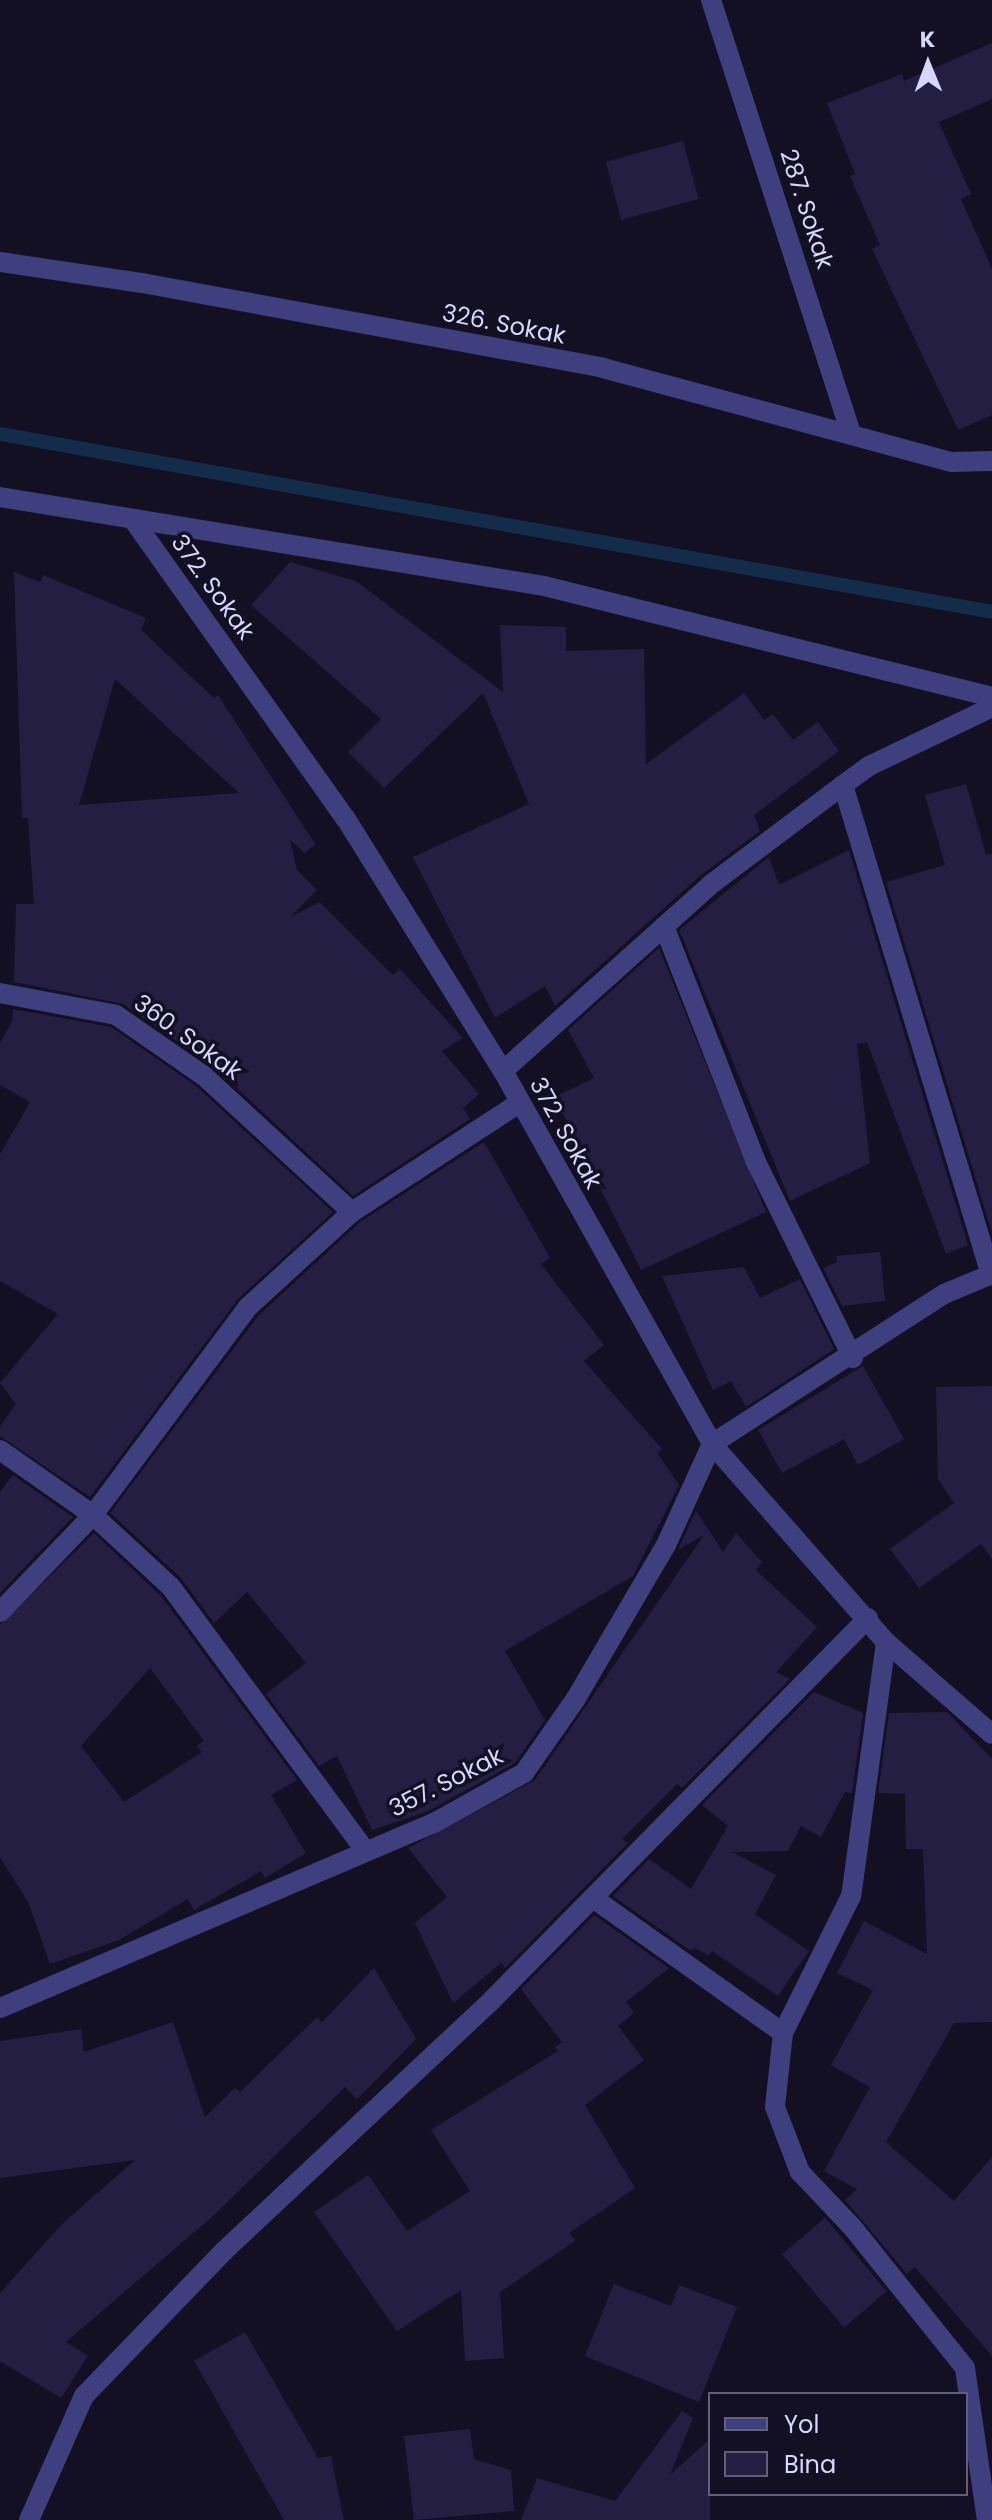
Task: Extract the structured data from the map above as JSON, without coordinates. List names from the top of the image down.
{
  "streets": {
    "street": [
      "287. Sokak",
      "326. Sokak",
      "372. Sokak",
      "360. Sokak",
      "357. Sokak"
    ]
  },
  "crossings": [
    ["287. Sokak", "326. Sokak"],
    ["372. Sokak", "357. Sokak"]
  ],
  "legend": ["Yol", "Bina"],
  "north": "top"
}
